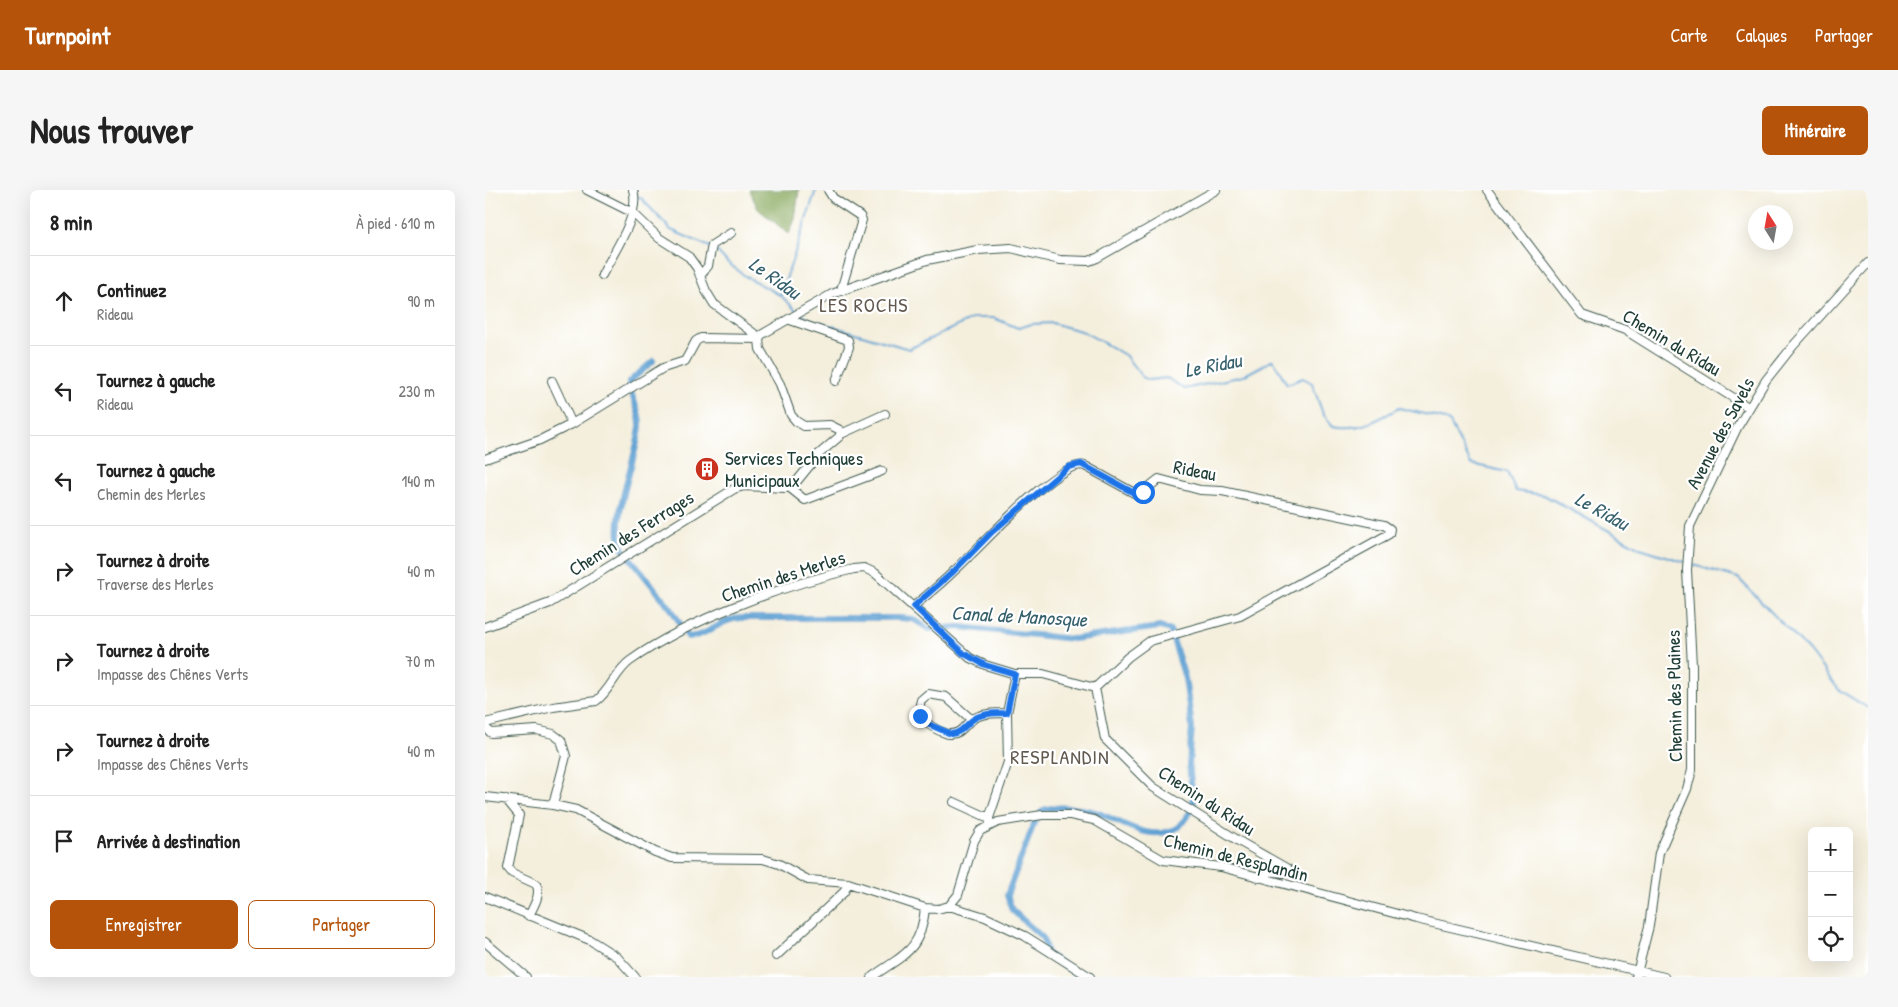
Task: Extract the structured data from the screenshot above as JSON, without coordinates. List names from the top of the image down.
{
  "streets": {
    "street": [
      "Chemin du Ridau",
      "Avenue des Savels",
      "Rideau",
      "Chemin des Ferrages",
      "Chemin des Merles",
      "Chemin des Plaines",
      "Chemin de Resplandin"
    ]
  },
  "crossings": [
    ["Chemin du Ridau", "Avenue des Savels"],
    ["Chemin du Ridau", "Rideau"],
    ["Chemin du Ridau", "Chemin des Merles"],
    ["Chemin du Ridau", "Chemin de Resplandin"],
    ["Avenue des Savels", "Chemin des Plaines"],
    ["Rideau", "Chemin des Merles"],
    ["Chemin des Plaines", "Chemin de Resplandin"]
  ],
  "districts": ["LES ROCHS", "RESPLANDIN"],
  "water": ["Le Ridau", "Canal de Manosque"],
  "places": {
    "building": ["Services Techniques Municipaux"]
  },
  "north": "top",
  "page": {
    "header": "Turnpoint",
    "nav": ["Carte", "Calques", "Partager"],
    "buttons": [
      "Itinéraire",
      ["Enregistrer", "Partager"]
    ],
    "title": "Nous trouver",
    "heading": ["8 min", "À pied · 610 m"],
    "list": [
      ["Continuez", "Rideau", "90 m"],
      ["Tournez à gauche", "Rideau", "230 m"],
      ["Tournez à gauche", "Chemin des Merles", "140 m"],
      ["Tournez à droite", "Traverse des Merles", "40 m"],
      ["Tournez à droite", "Impasse des Chênes Verts", "70 m"],
      ["Tournez à droite", "Impasse des Chênes Verts", "40 m"],
      "Arrivée à destination"
    ],
    "map_buttons": ["+", "−"]
  }
}
